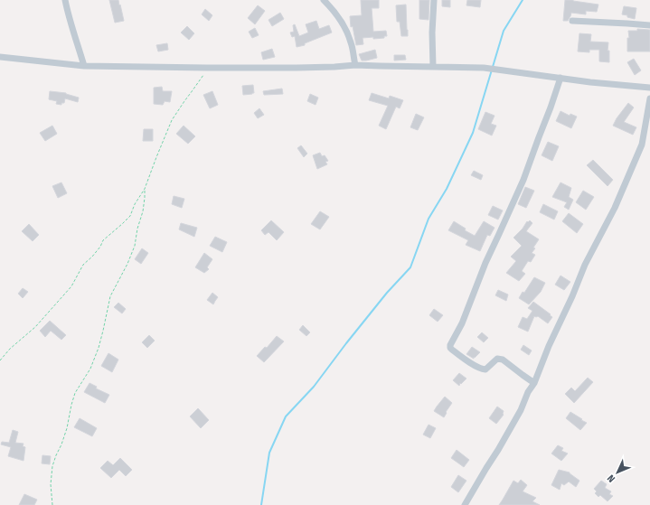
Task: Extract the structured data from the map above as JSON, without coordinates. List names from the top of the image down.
{
  "north": "bottom left"
}
